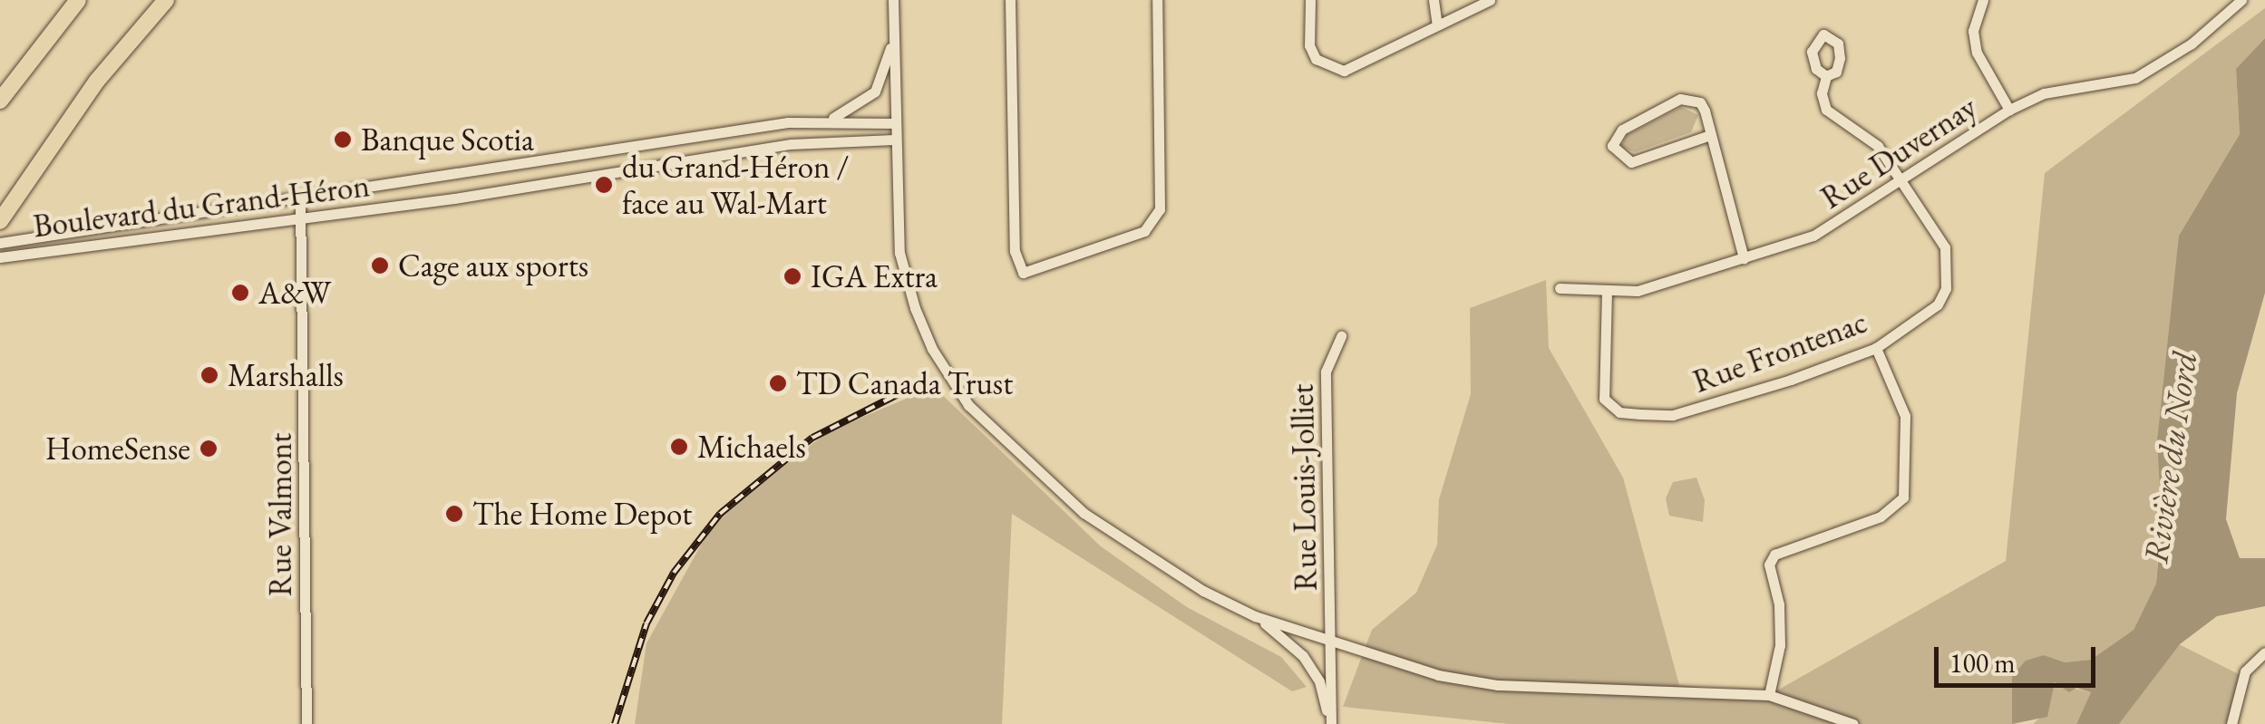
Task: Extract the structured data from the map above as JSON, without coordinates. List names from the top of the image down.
{
  "streets": {
    "street": [
      "Rue Duvernay",
      "Boulevard du Grand-Héron",
      "Rue Frontenac",
      "Rue Louis-Jolliet",
      "Rue Valmont"
    ]
  },
  "crossings": [
    ["Rue Duvernay", "Rue Frontenac"],
    ["Boulevard du Grand-Héron", "Rue Valmont"]
  ],
  "water": ["Rivière du Nord"],
  "places": [
    "Banque Scotia",
    "du Grand-Héron / face au Wal-Mart",
    "Cage aux sports",
    "IGA Extra",
    "A&W",
    "Marshalls",
    "TD Canada Trust",
    "Michaels",
    "HomeSense",
    "The Home Depot"
  ],
  "scale_bar": "100 m"
}
